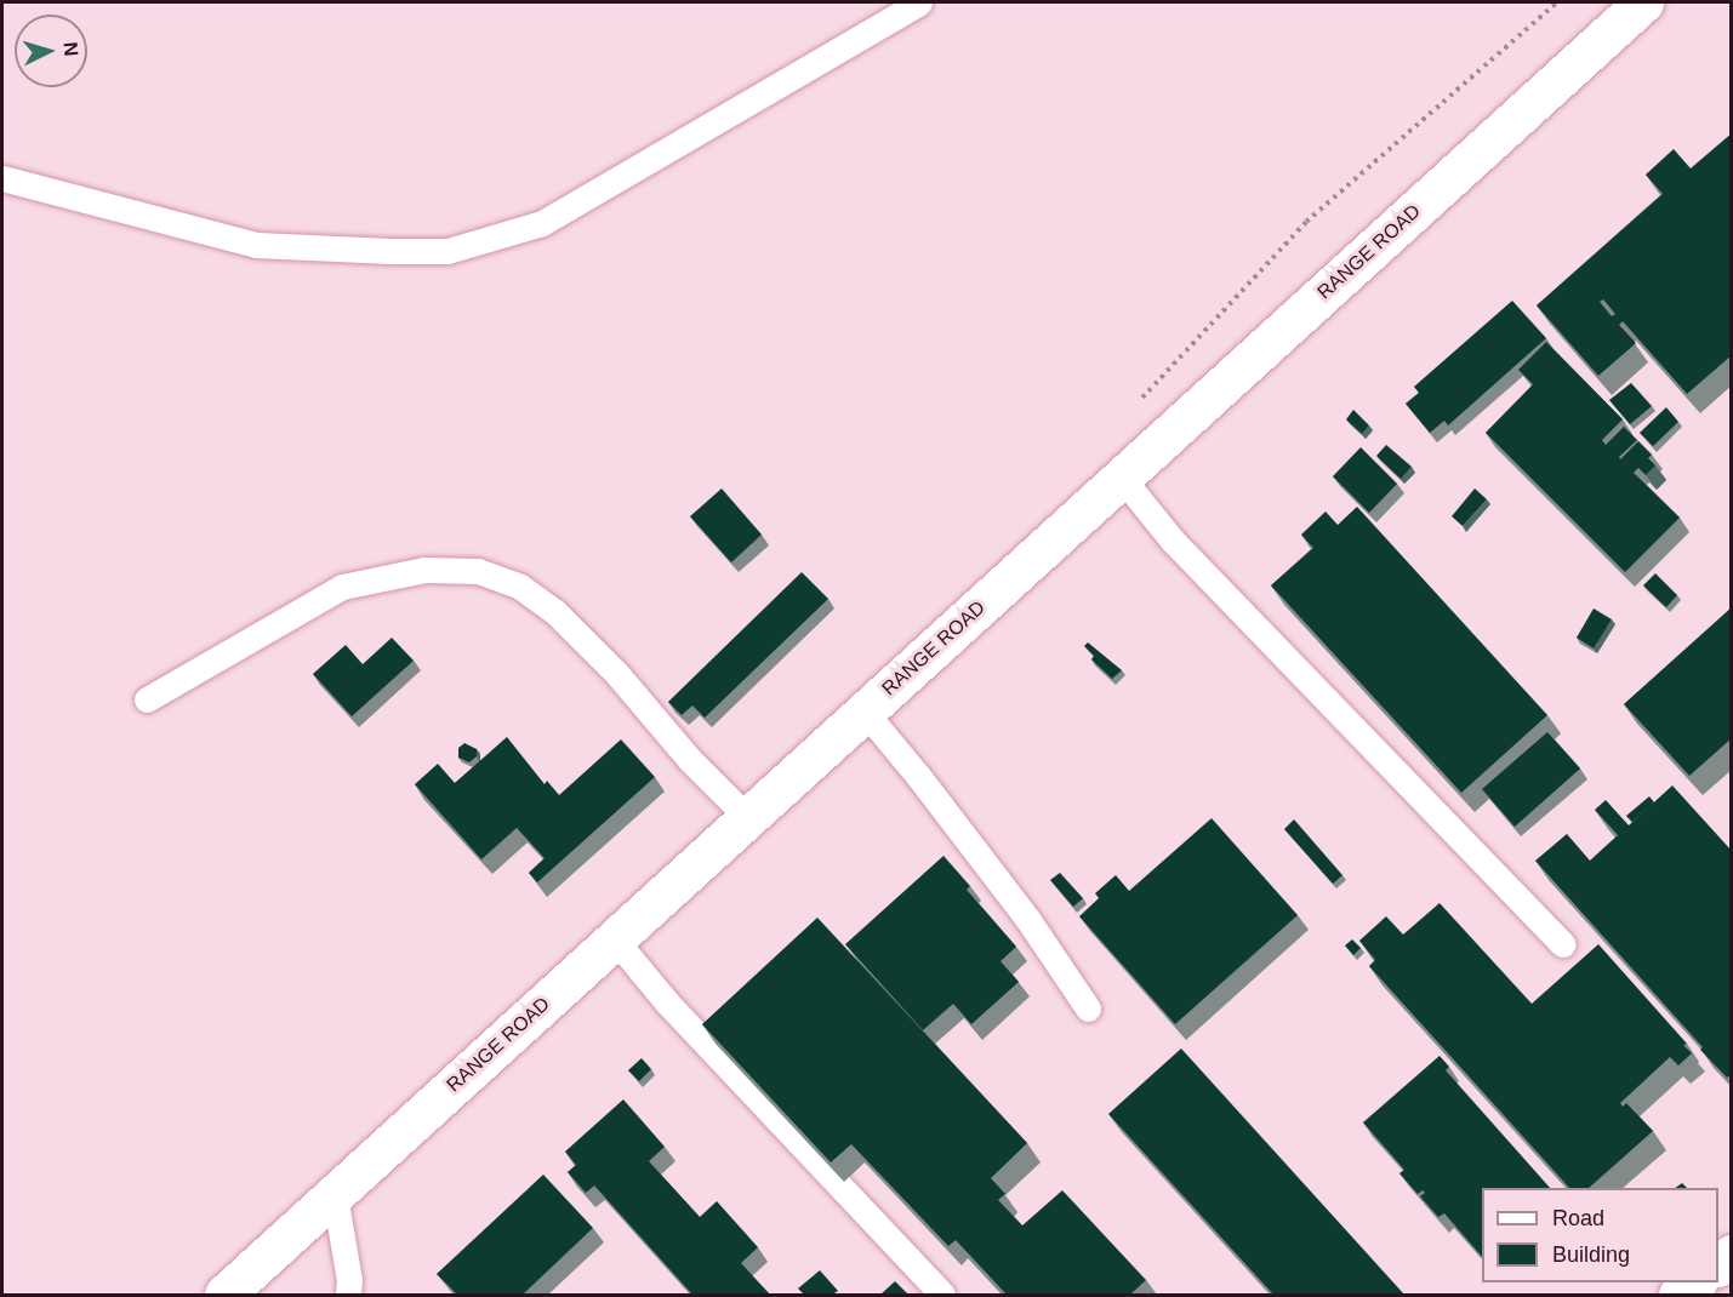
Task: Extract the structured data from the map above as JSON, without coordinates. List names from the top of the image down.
{
  "streets": {
    "main road": ["RANGE ROAD"]
  },
  "legend": ["Road", "Building"],
  "north": "right"
}
